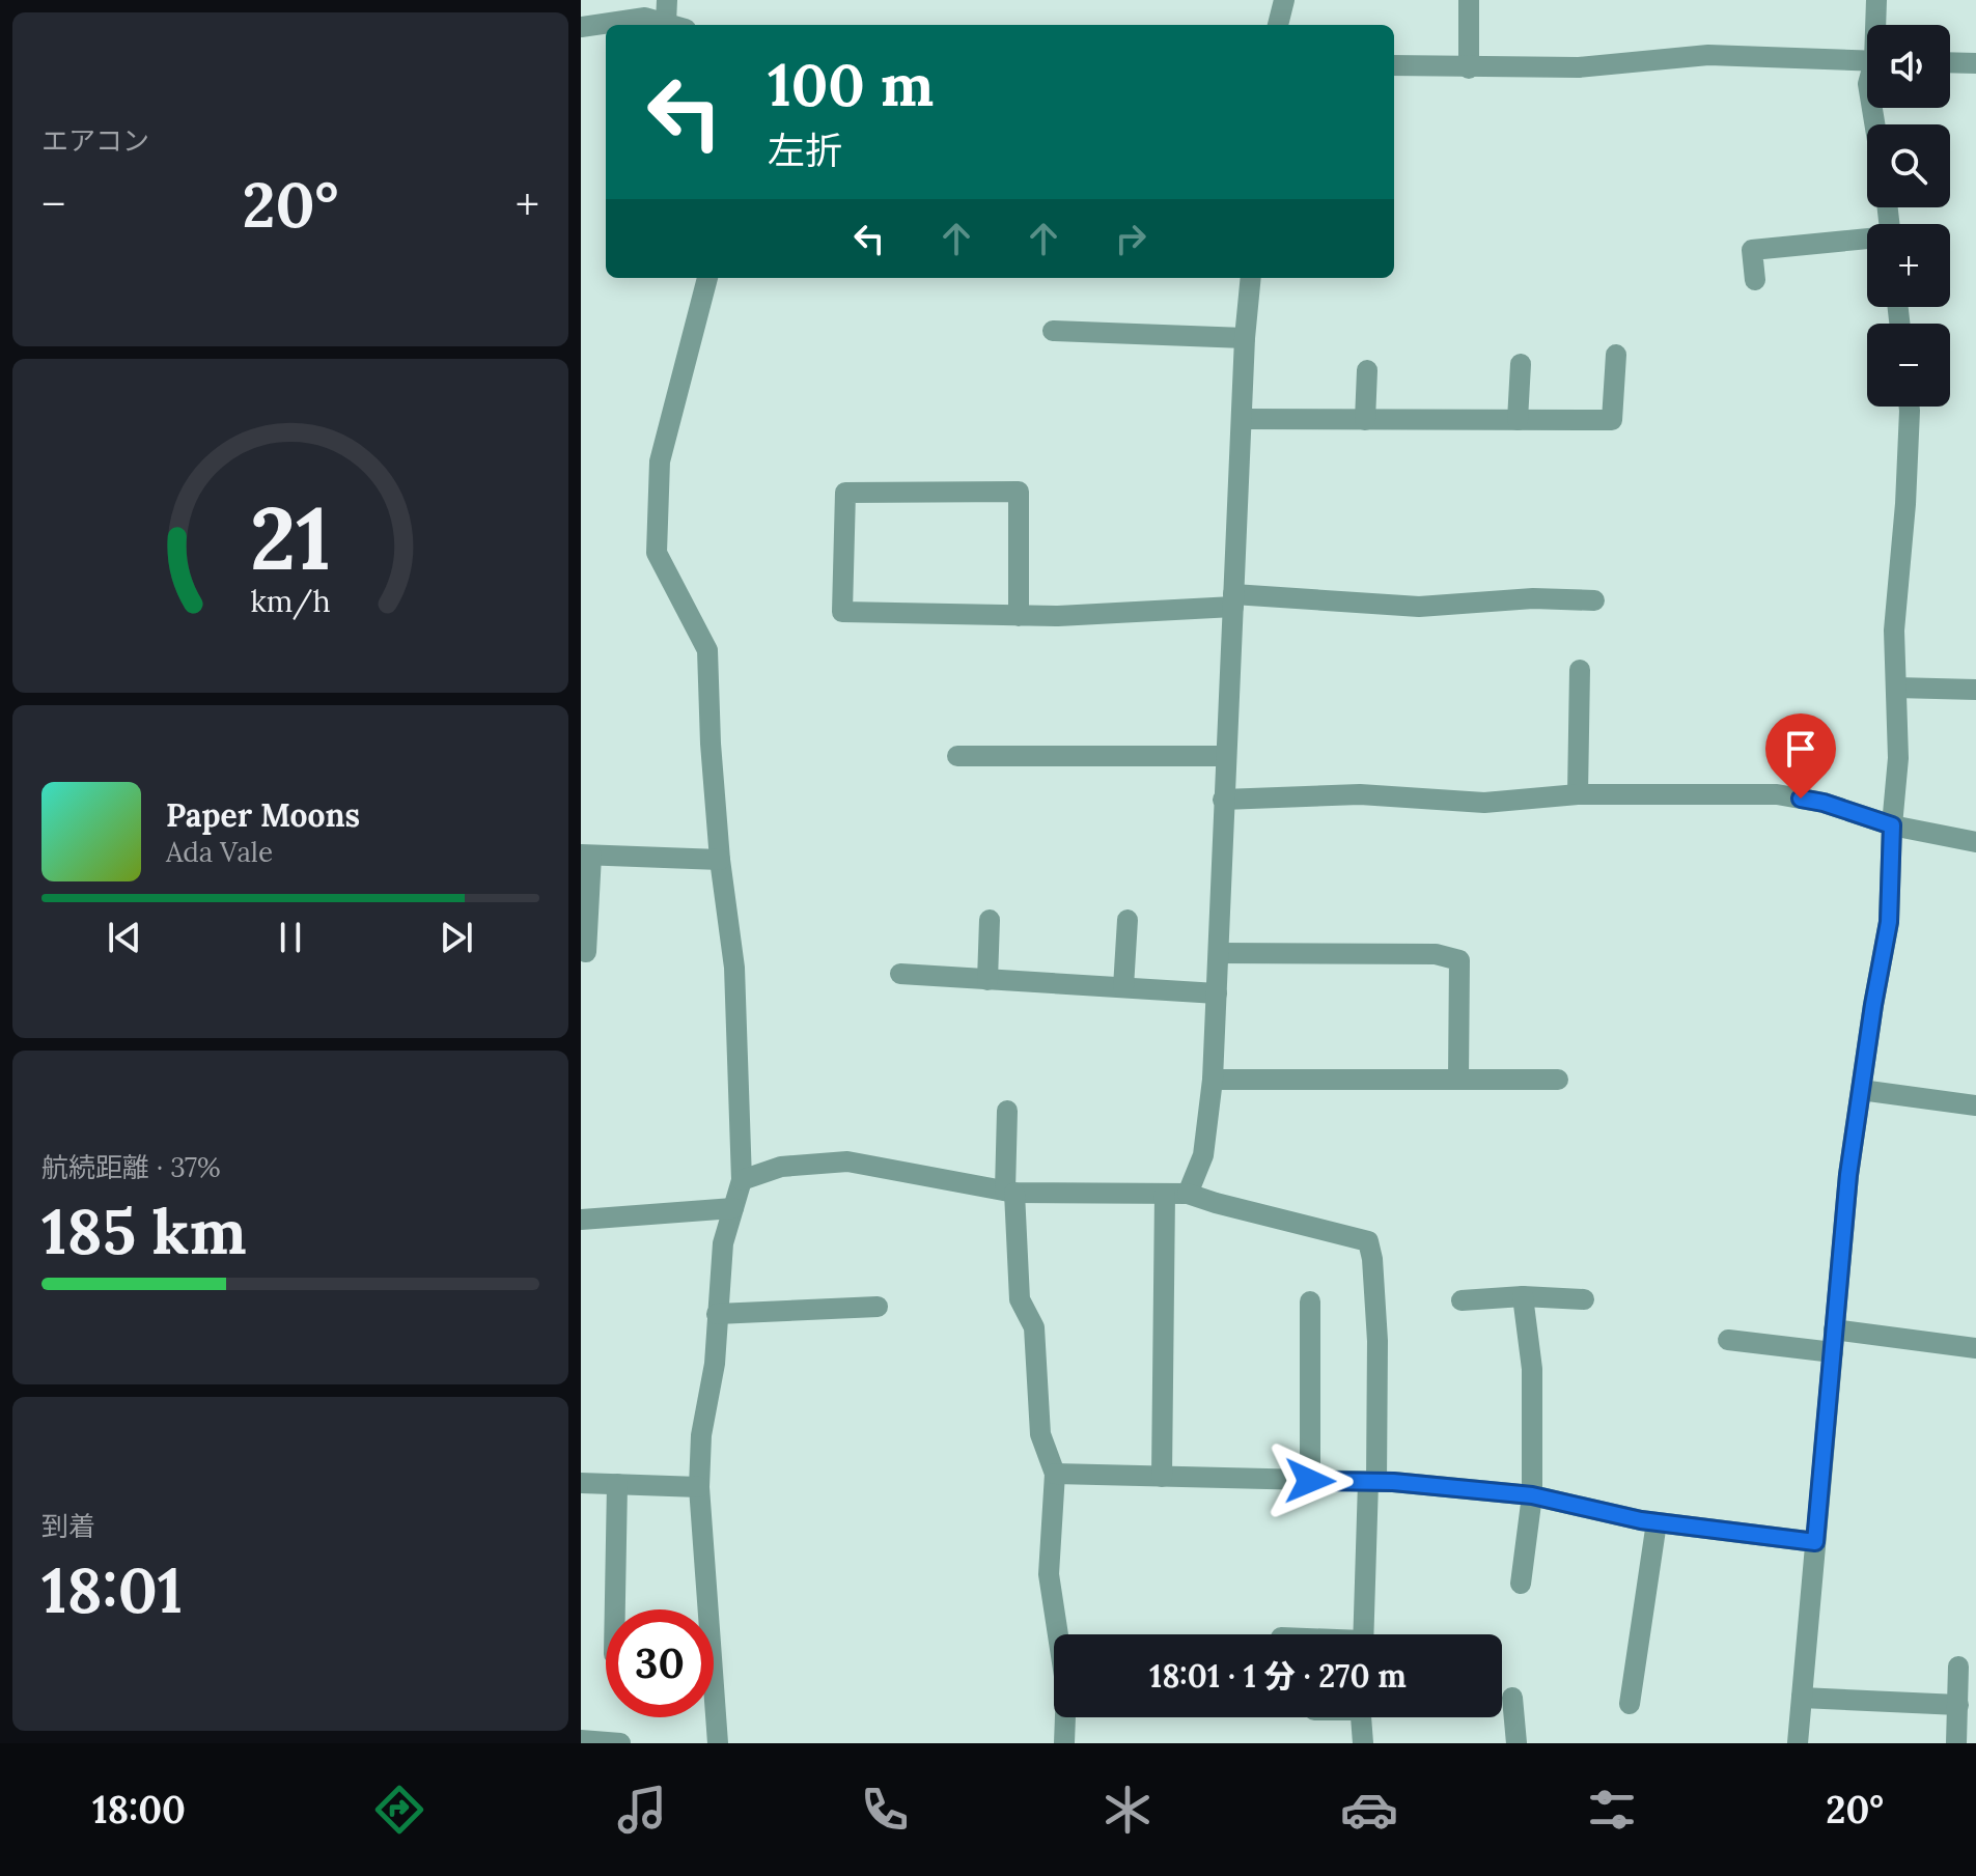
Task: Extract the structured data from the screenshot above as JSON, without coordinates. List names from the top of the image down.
{
  "page": {
    "tile": [
      "エアコン",
      ["航続距離 · 37%", "185 km"],
      ["到着", "18:01"]
    ],
    "map_buttons": ["+", "−"],
    "turn": ["100 m", "左折"],
    "heat": ["−", "20°", "+"],
    "song": ["Paper Moons", "Ada Vale"],
    "limit": "30",
    "trip": "18:01 · 1 分 · 270 m",
    "tabs": ["18:00", "20°"],
    "gauge": ["21", "km/h"]
  }
}
